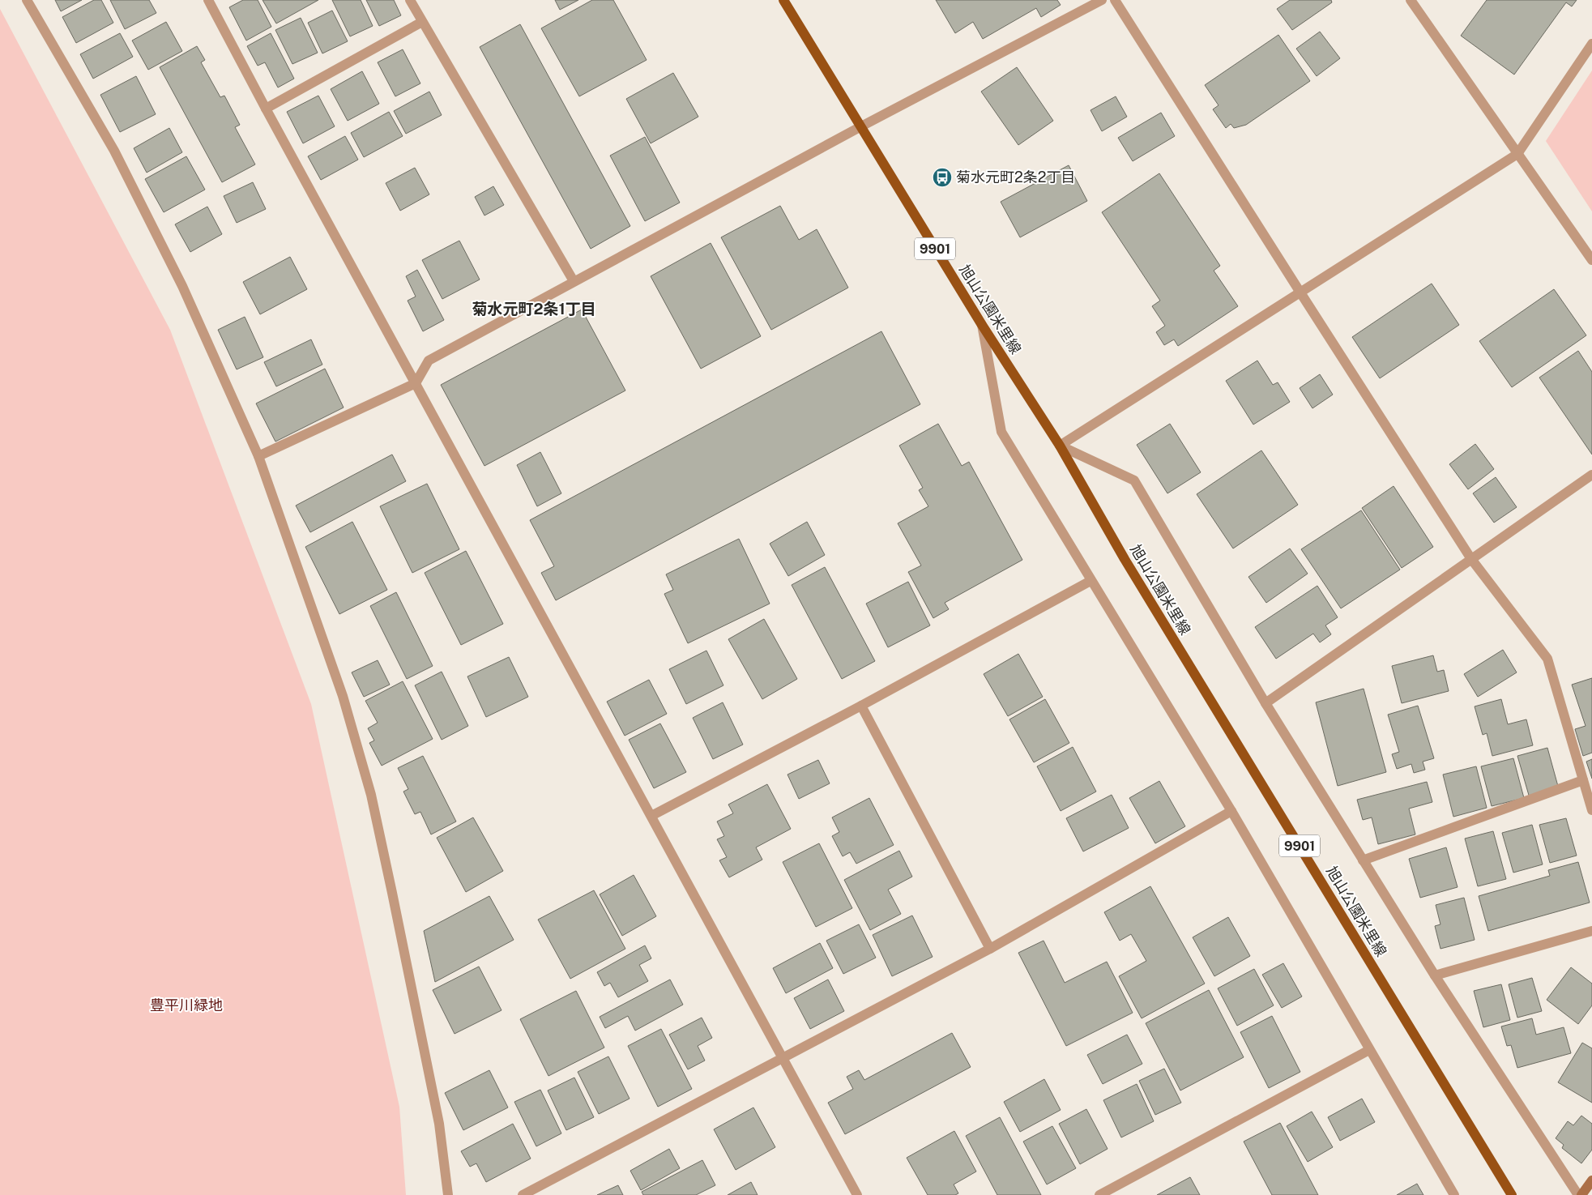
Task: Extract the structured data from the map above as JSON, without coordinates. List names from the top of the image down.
{
  "streets": {
    "main road": ["9901", "旭山公園米里線"]
  },
  "districts": ["菊水元町2条1丁目"],
  "parks": ["豊平川緑地"],
  "places": {
    "bus stop": ["菊水元町2条2丁目"]
  }
}
